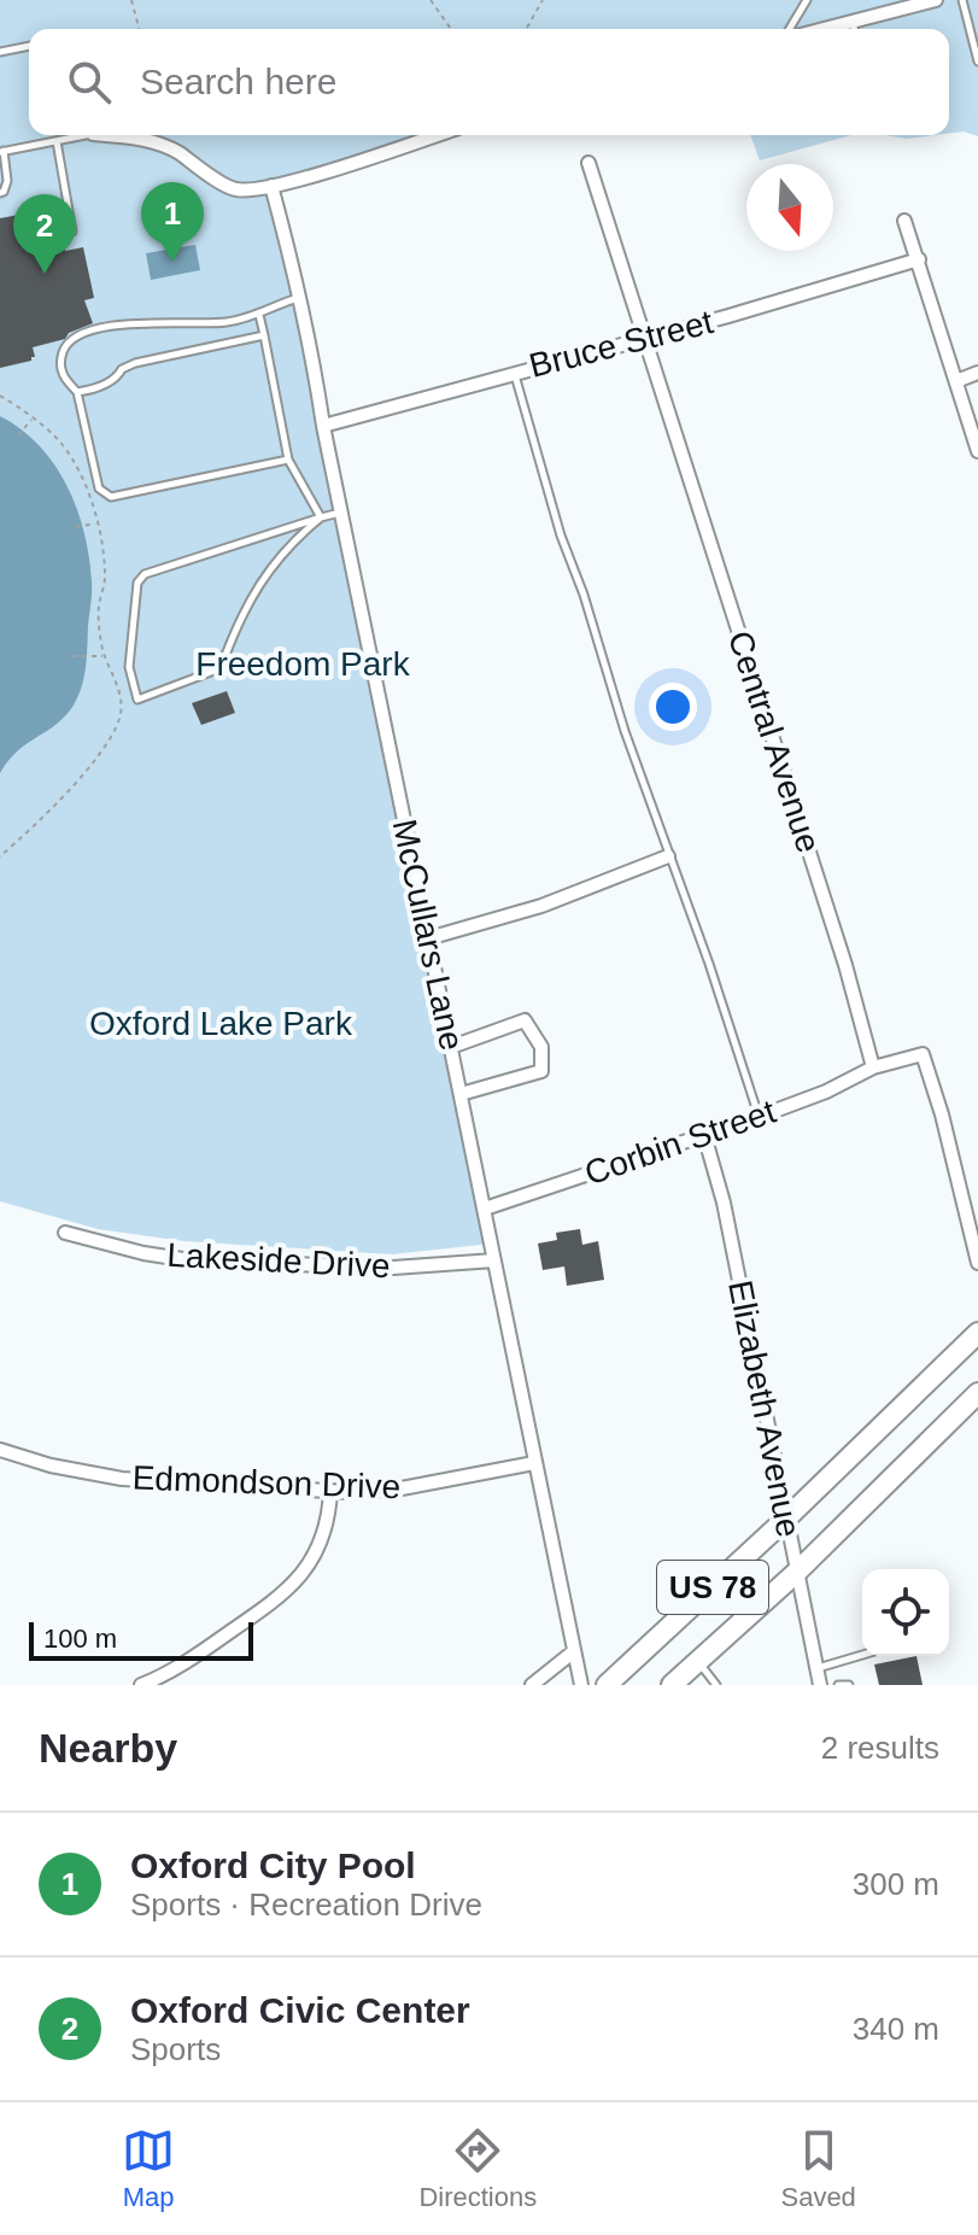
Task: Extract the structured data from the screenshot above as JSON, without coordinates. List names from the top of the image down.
{
  "streets": {
    "main road": ["US 78"],
    "street": [
      "Bruce Street",
      "Central Avenue",
      "McCullars Lane",
      "Corbin Street",
      "Lakeside Drive",
      "Elizabeth Avenue",
      "Edmondson Drive"
    ]
  },
  "crossings": [
    ["Bruce Street", "Central Avenue"],
    ["Bruce Street", "McCullars Lane"],
    ["Central Avenue", "Corbin Street"],
    ["McCullars Lane", "Corbin Street"],
    ["McCullars Lane", "Lakeside Drive"],
    ["McCullars Lane", "Edmondson Drive"],
    ["Corbin Street", "Elizabeth Avenue"],
    ["Elizabeth Avenue", "US 78"]
  ],
  "parks": ["Freedom Park", "Oxford Lake Park"],
  "scale_bar": "100 m",
  "north": "bottom",
  "page": {
    "search": "Search here",
    "pins": ["1", "2"],
    "scale": "100 m",
    "heading": ["Nearby", "2 results"],
    "list": [
      {
        "mark": "1",
        "name": "Oxford City Pool",
        "note": "Sports · Recreation Drive",
        "value": "300 m"
      },
      {
        "mark": "2",
        "name": "Oxford Civic Center",
        "note": "Sports",
        "value": "340 m"
      }
    ],
    "nav": ["Map", "Directions", "Saved"]
  }
}
